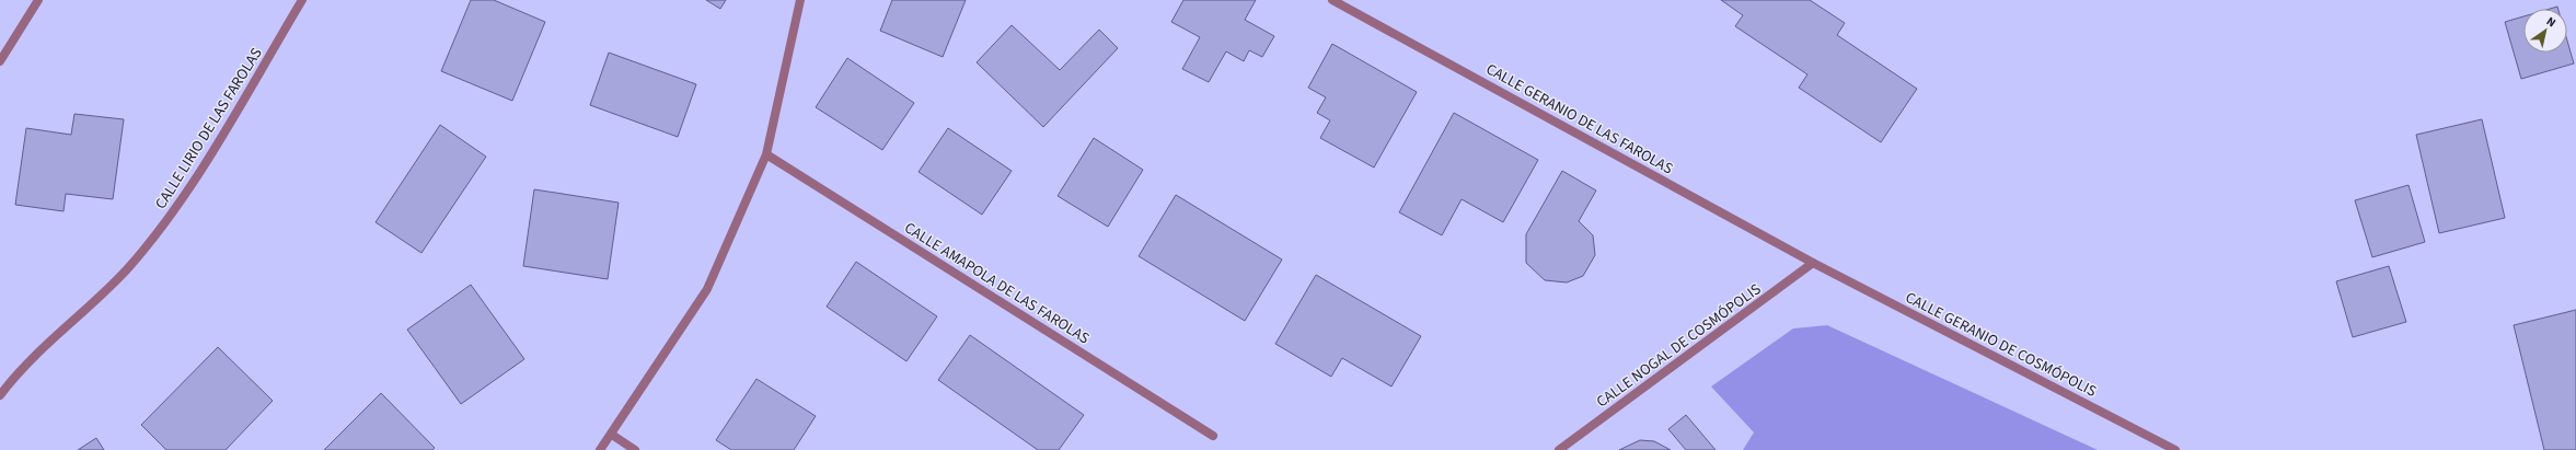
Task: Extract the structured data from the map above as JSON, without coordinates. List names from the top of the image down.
{
  "streets": {
    "street": [
      "CALLE GERANIO DE LAS FAROLAS",
      "CALLE LIRIO DE LAS FAROLAS",
      "CALLE AMAPOLA DE LAS FAROLAS",
      "CALLE GERANIO DE COSMÓPOLIS",
      "CALLE NOGAL DE COSMÓPOLIS"
    ]
  },
  "crossings": [
    ["CALLE GERANIO DE LAS FAROLAS", "CALLE GERANIO DE COSMÓPOLIS"],
    ["CALLE GERANIO DE LAS FAROLAS", "CALLE NOGAL DE COSMÓPOLIS"],
    ["CALLE GERANIO DE COSMÓPOLIS", "CALLE NOGAL DE COSMÓPOLIS"]
  ],
  "north": "top right"
}
